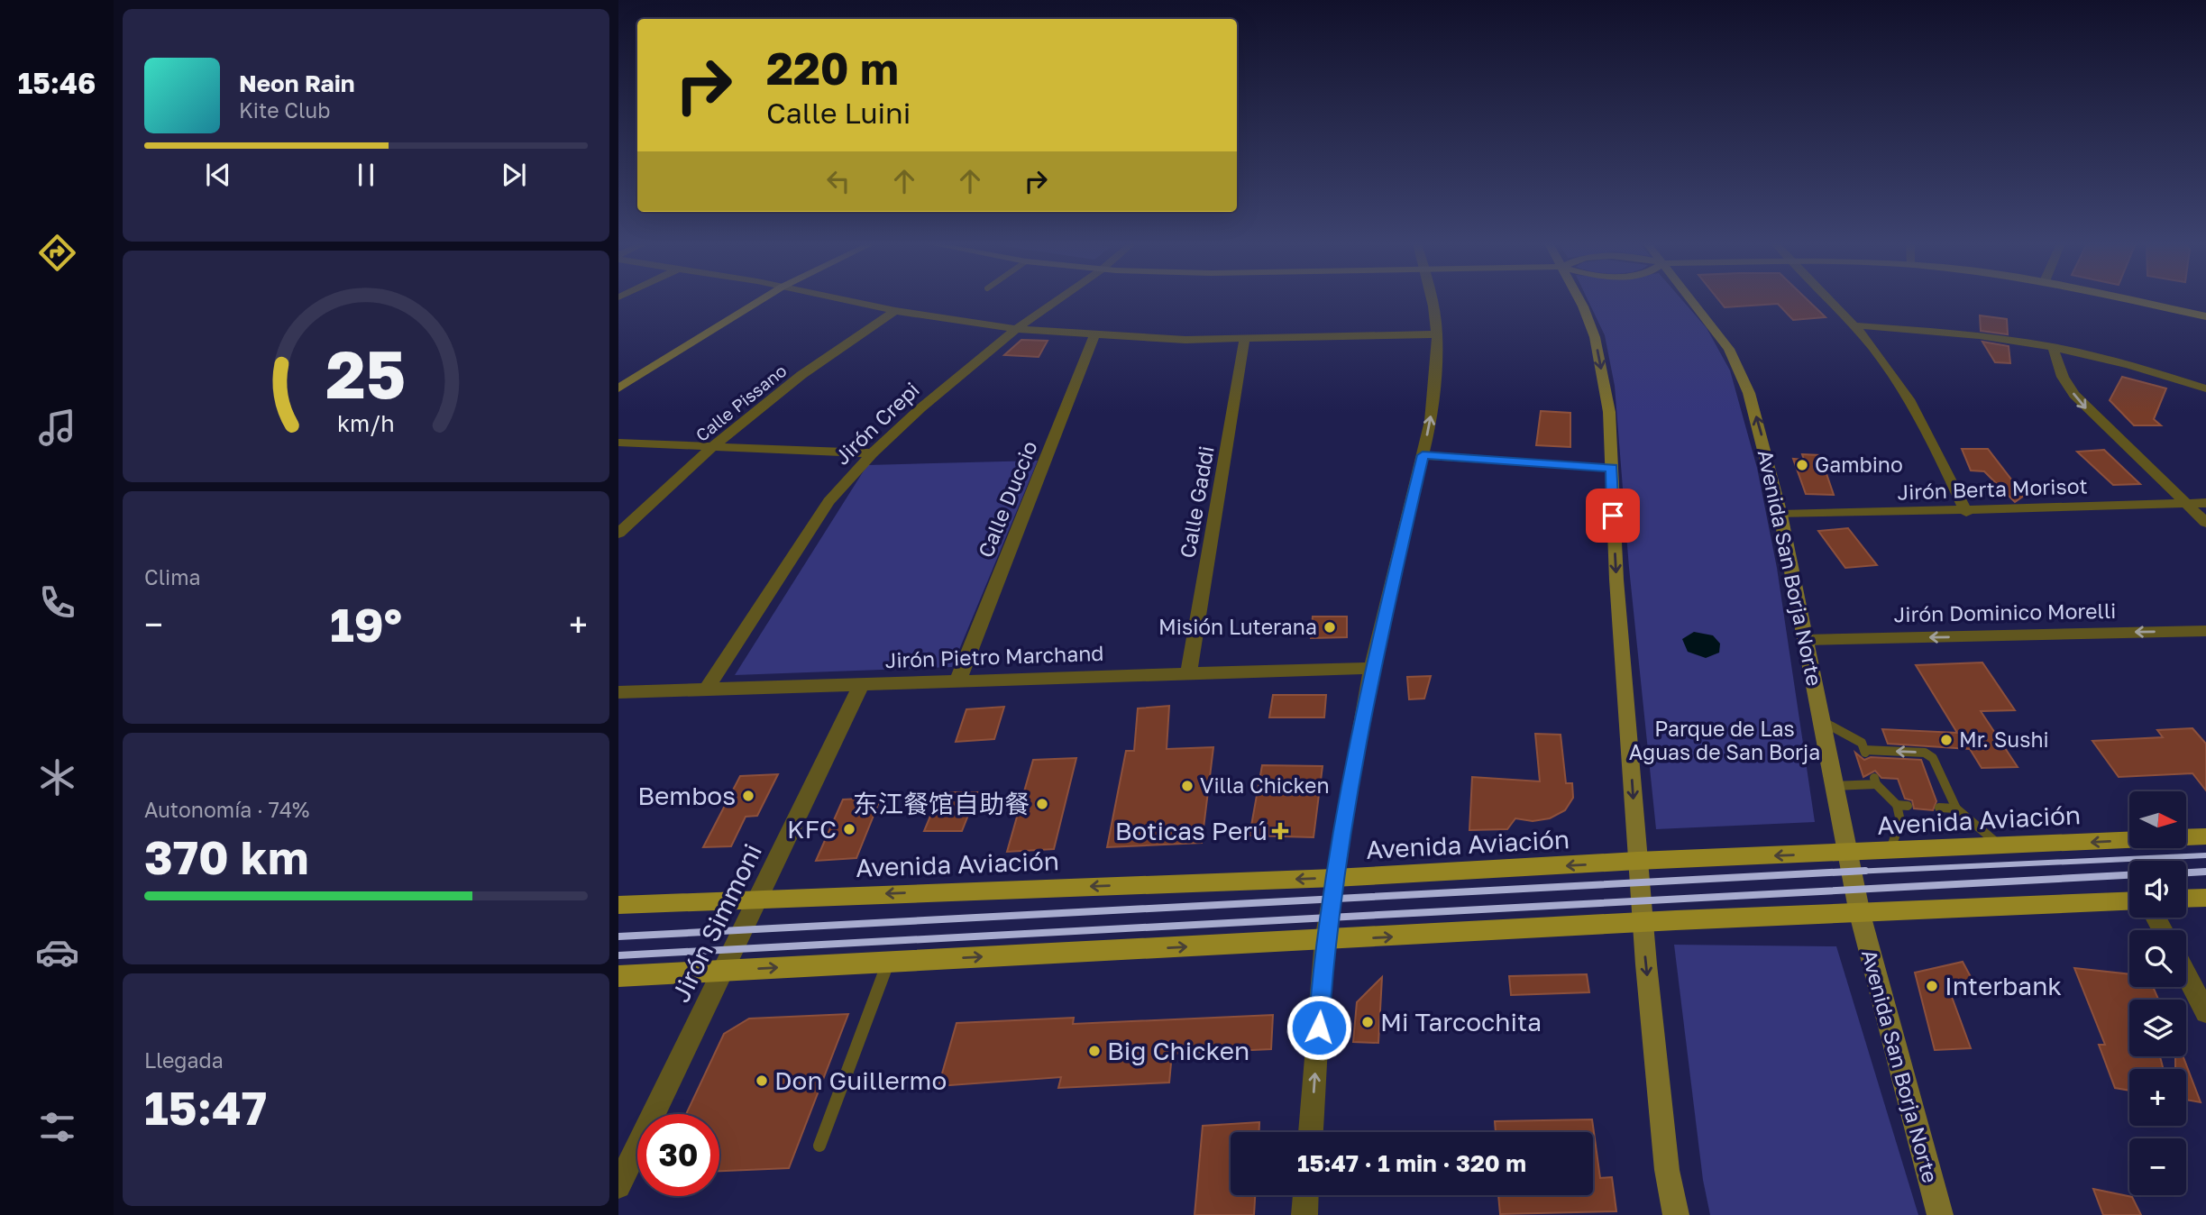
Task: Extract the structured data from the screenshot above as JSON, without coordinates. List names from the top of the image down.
{
  "streets": {
    "main road": ["Avenida San Borja Norte", "Avenida Aviación"],
    "street": [
      "Calle Pissano",
      "Jirón Crepi",
      "Jirón Berta Morisot",
      "Calle Duccio",
      "Calle Gaddi",
      "Jirón Dominico Morelli",
      "Jirón Pietro Marchand",
      "Jirón Simmoni"
    ]
  },
  "crossings": [
    ["Jirón Crepi", "Jirón Pietro Marchand"],
    ["Jirón Berta Morisot", "Avenida San Borja Norte"],
    ["Calle Duccio", "Jirón Pietro Marchand"],
    ["Calle Gaddi", "Jirón Pietro Marchand"],
    ["Avenida San Borja Norte", "Jirón Dominico Morelli"],
    ["Avenida San Borja Norte", "Avenida Aviación"],
    ["Jirón Pietro Marchand", "Jirón Simmoni"],
    ["Avenida Aviación", "Jirón Simmoni"]
  ],
  "one_way": ["Jirón Dominico Morelli"],
  "parks": ["Parque de Las Aguas de San Borja"],
  "places": {
    "other": [
      "Gambino",
      "Misión Luterana",
      "Mr. Sushi",
      "Villa Chicken",
      "Bembos",
      "东江餐馆自助餐",
      "KFC",
      "Interbank",
      "Mi Tarcochita",
      "Big Chicken",
      "Don Guillermo"
    ],
    "health": ["Boticas Perú"]
  },
  "north": "right",
  "page": {
    "tabs": "15:46",
    "turn": ["220 m", "Calle Luini"],
    "song": ["Neon Rain", "Kite Club"],
    "tile": [
      "Clima",
      ["Autonomía · 74%", "370 km"],
      ["Llegada", "15:47"]
    ],
    "heat": ["−", "19°", "+"],
    "map_buttons": ["+", "−"],
    "limit": "30",
    "trip": "15:47 · 1 min · 320 m",
    "gauge": ["25", "km/h"]
  }
}
